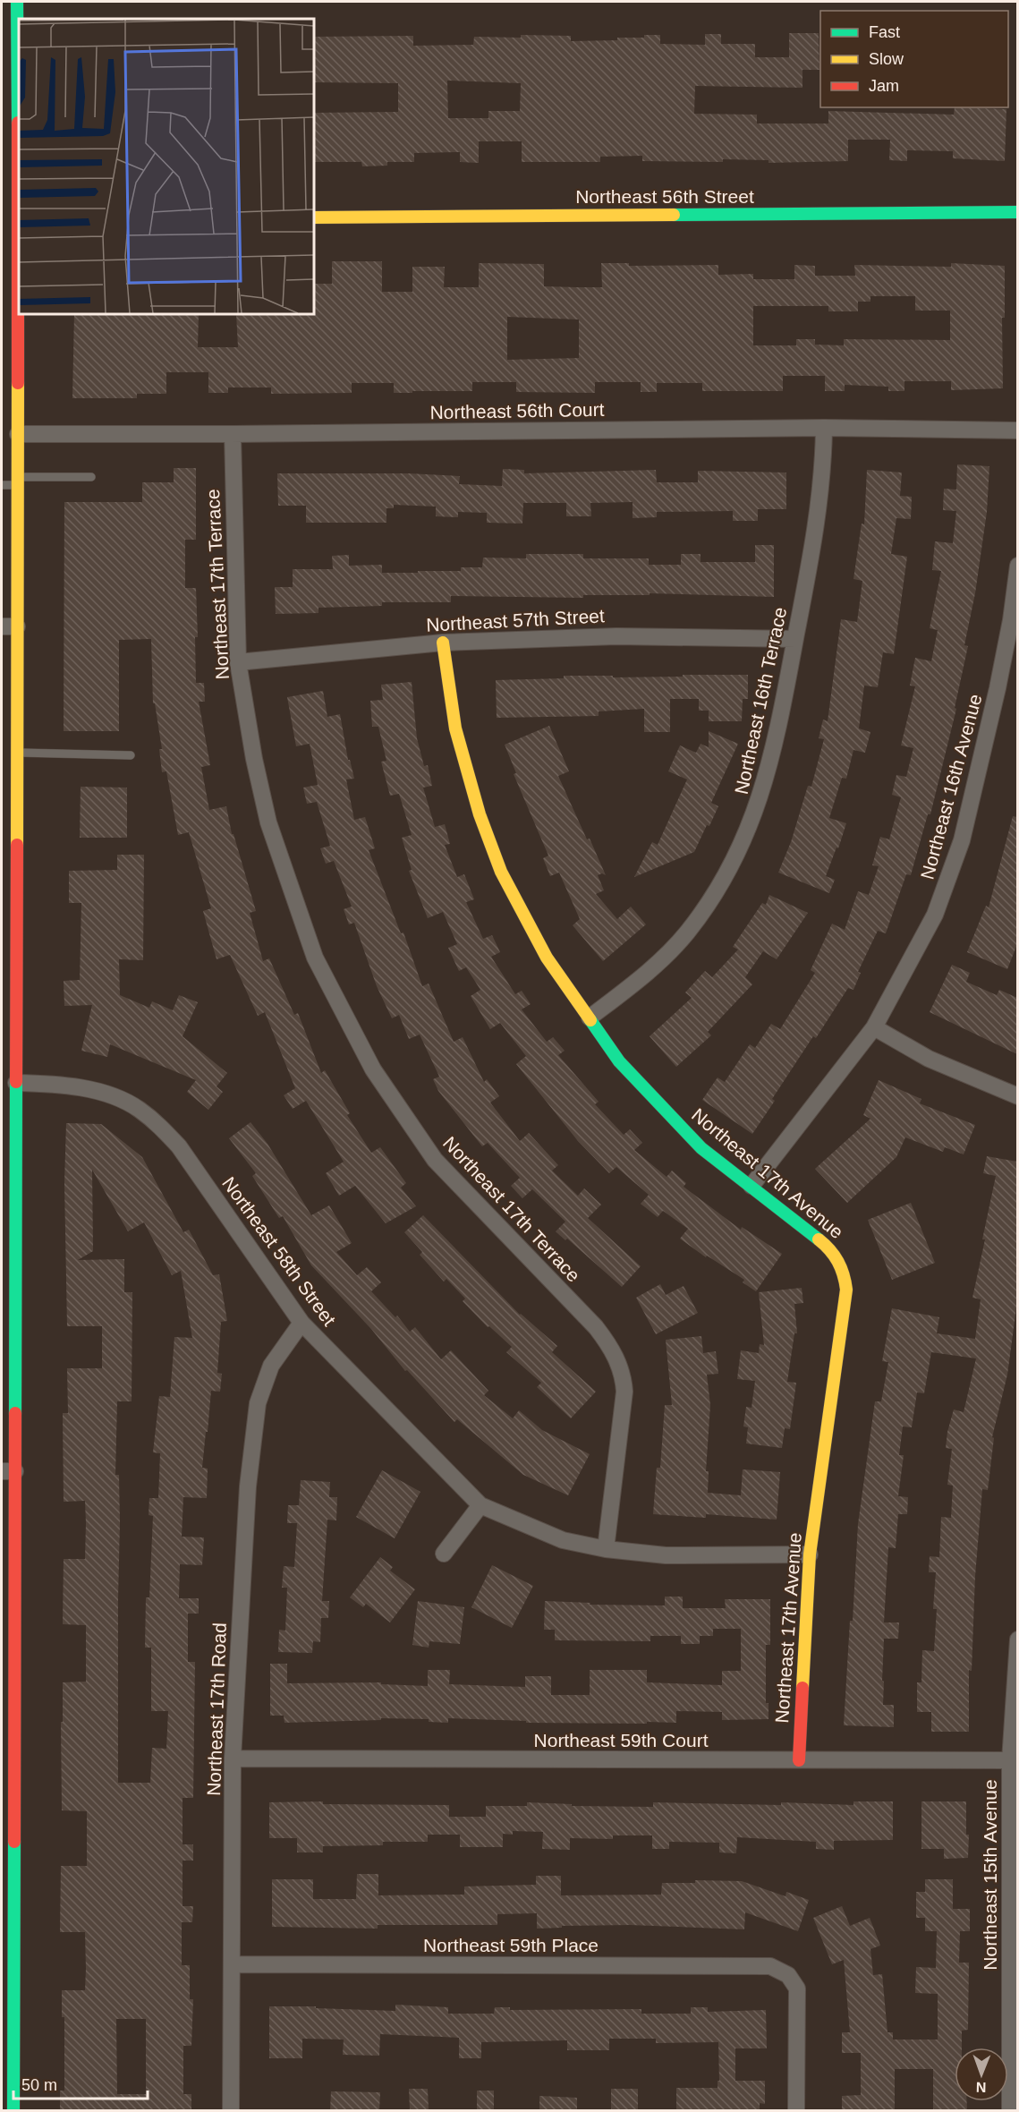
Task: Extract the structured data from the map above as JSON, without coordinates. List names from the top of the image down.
{
  "streets": {
    "street": [
      "Northeast 56th Street",
      "Northeast 56th Court",
      "Northeast 17th Terrace",
      "Northeast 57th Street",
      "Northeast 16th Terrace",
      "Northeast 16th Avenue",
      "Northeast 17th Avenue",
      "Northeast 58th Street",
      "Northeast 17th Road",
      "Northeast 59th Court",
      "Northeast 15th Avenue",
      "Northeast 59th Place"
    ]
  },
  "crossings": [
    ["Northeast 56th Court", "Northeast 17th Terrace"],
    ["Northeast 56th Court", "Northeast 16th Terrace"],
    ["Northeast 17th Terrace", "Northeast 57th Street"],
    ["Northeast 17th Terrace", "Northeast 58th Street"],
    ["Northeast 57th Street", "Northeast 16th Terrace"],
    ["Northeast 57th Street", "Northeast 17th Avenue"],
    ["Northeast 16th Terrace", "Northeast 17th Avenue"],
    ["Northeast 16th Avenue", "Northeast 17th Avenue"],
    ["Northeast 17th Avenue", "Northeast 58th Street"],
    ["Northeast 17th Avenue", "Northeast 59th Court"],
    ["Northeast 58th Street", "Northeast 17th Road"],
    ["Northeast 17th Road", "Northeast 59th Court"],
    ["Northeast 17th Road", "Northeast 59th Place"],
    ["Northeast 59th Court", "Northeast 15th Avenue"]
  ],
  "legend": ["Fast", "Slow", "Jam"],
  "scale_bar": "50 m",
  "north": "bottom"
}
